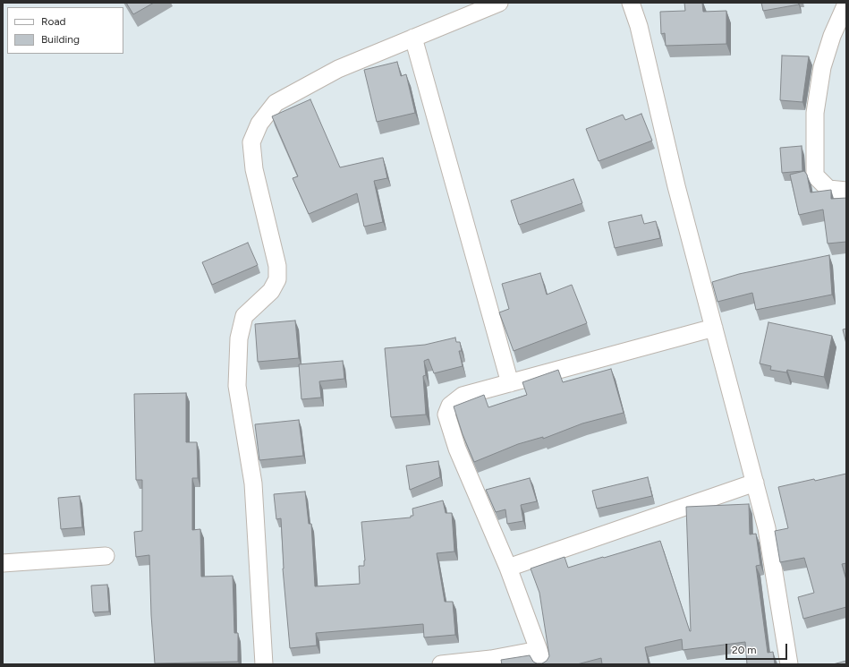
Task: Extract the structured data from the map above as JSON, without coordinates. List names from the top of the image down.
{
  "legend": ["Road", "Building"],
  "scale_bar": "20 m"
}
